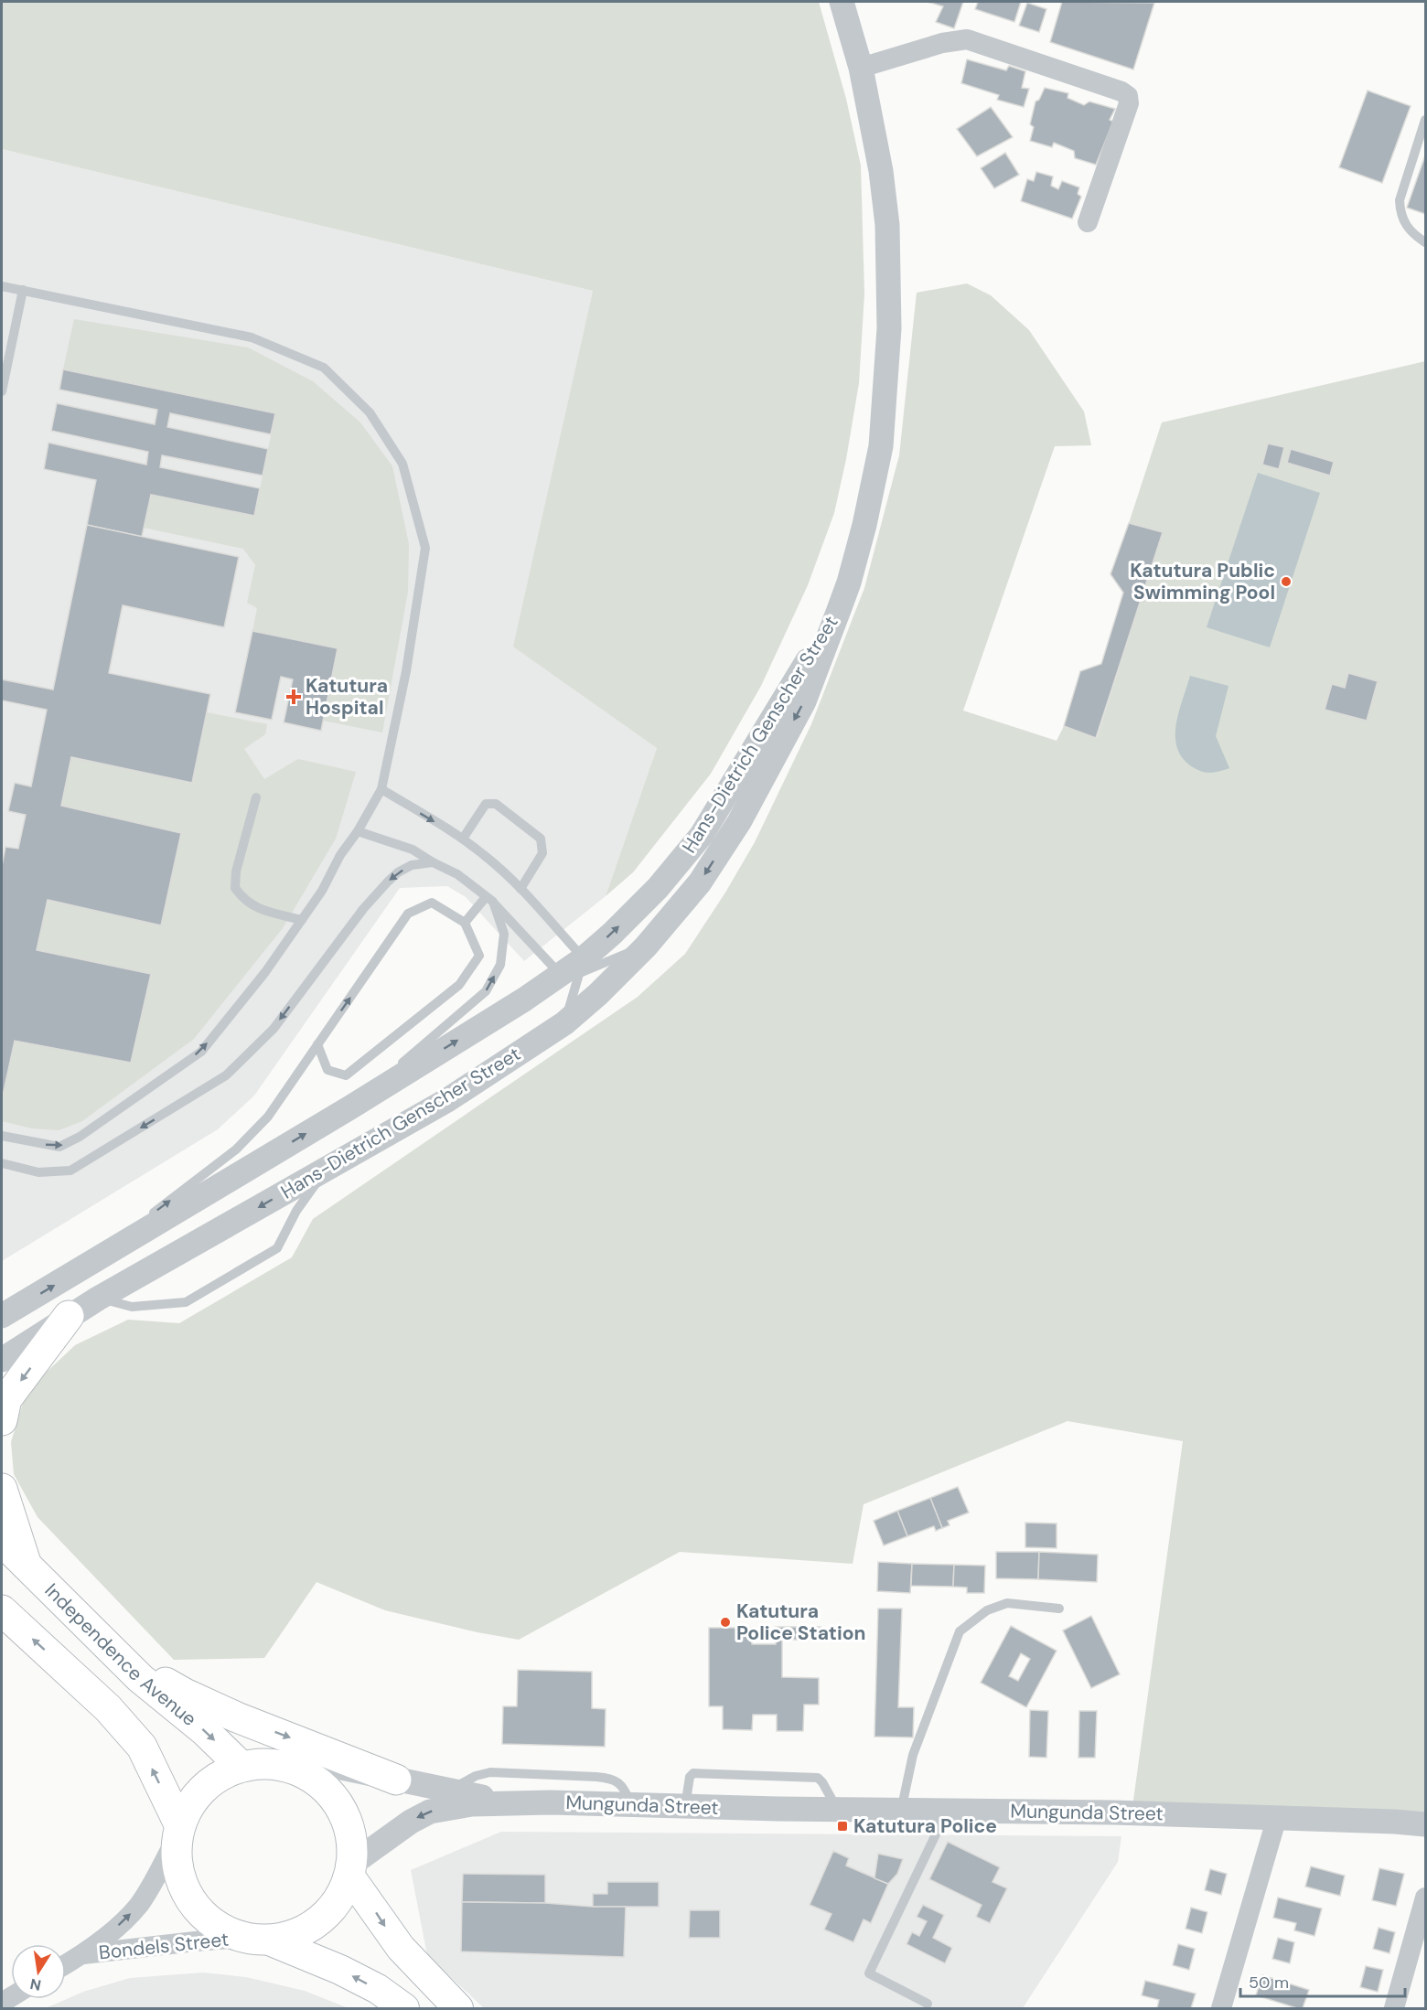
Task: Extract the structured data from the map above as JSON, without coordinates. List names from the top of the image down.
{
  "streets": {
    "main road": ["Independence Avenue"],
    "street": ["Hans-Dietrich Genscher Street", "Mungunda Street", "Bondels Street"]
  },
  "crossings": [
    ["Independence Avenue", "Bondels Street"]
  ],
  "one_way": ["Bondels Street"],
  "places": {
    "other": ["Katutura Public Swimming Pool", "Katutura Police Station"],
    "health": ["Katutura Hospital"],
    "transit": ["Katutura Police"]
  },
  "scale_bar": "50 m",
  "north": "bottom"
}
